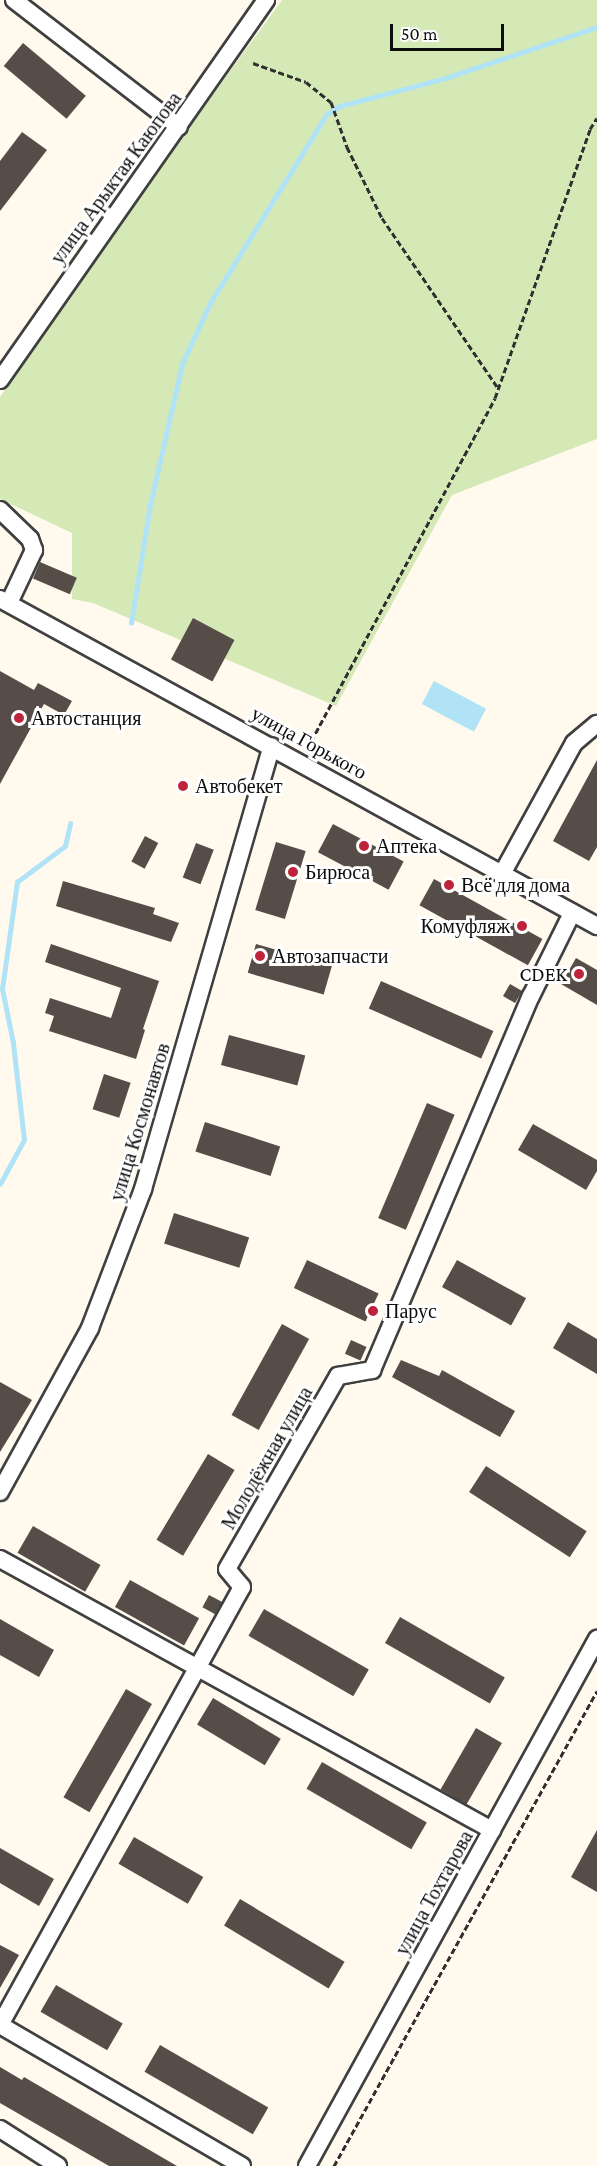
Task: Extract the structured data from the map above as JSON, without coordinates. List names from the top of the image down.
{
  "streets": {
    "street": [
      "улица Арыктая Каюпова",
      "улица Горького",
      "улица Космонавтов",
      "Молодёжная улица",
      "улица Тохтарова"
    ]
  },
  "crossings": [
    ["улица Горького", "улица Космонавтов"],
    ["улица Горького", "Молодёжная улица"]
  ],
  "places": [
    "Автостанция",
    "Автобекет",
    "Аптека",
    "Бирюса",
    "Всё для дома",
    "Комуфляж",
    "Автозапчасти",
    "CDEK",
    "Парус"
  ],
  "scale_bar": "50 m"
}
